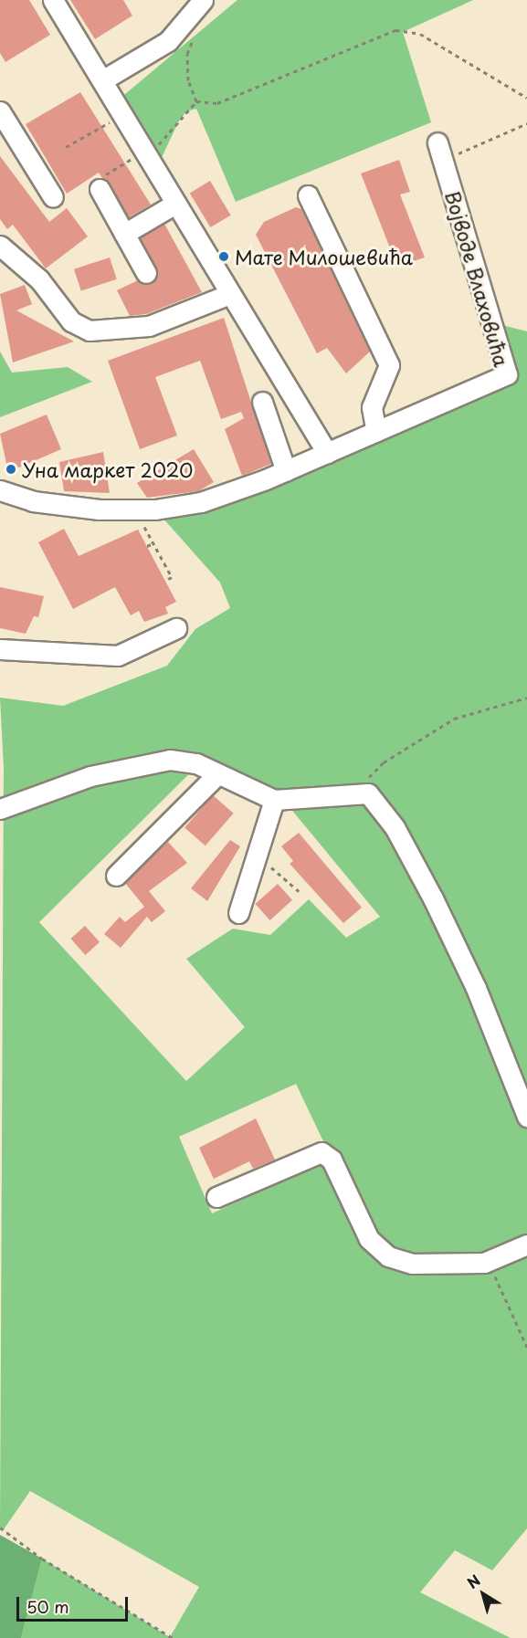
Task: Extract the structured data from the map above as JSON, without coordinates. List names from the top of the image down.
{
  "streets": {
    "street": ["Војводе Влаховића"]
  },
  "places": ["Мате Милошевића", "Уна маркет 2020"],
  "scale_bar": "50 m",
  "north": "top left"
}
